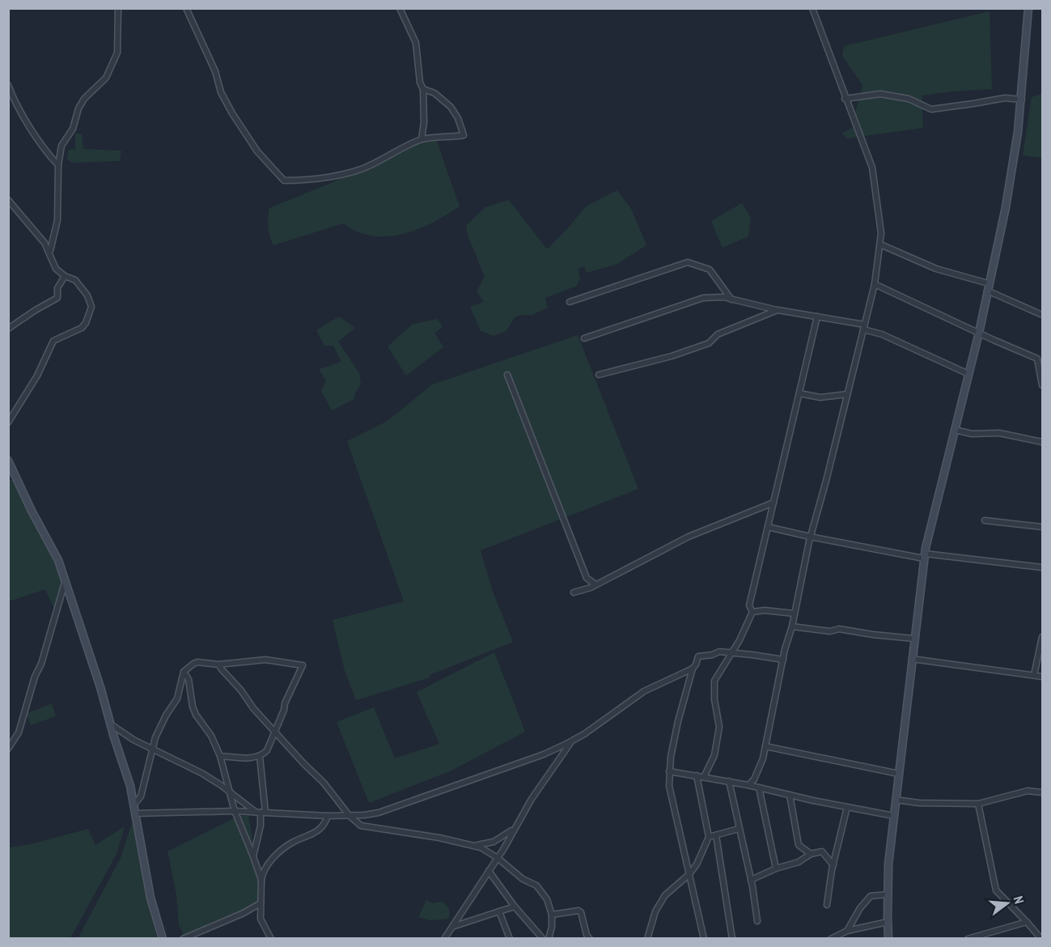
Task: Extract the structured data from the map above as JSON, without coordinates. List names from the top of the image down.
{
  "north": "right"
}
